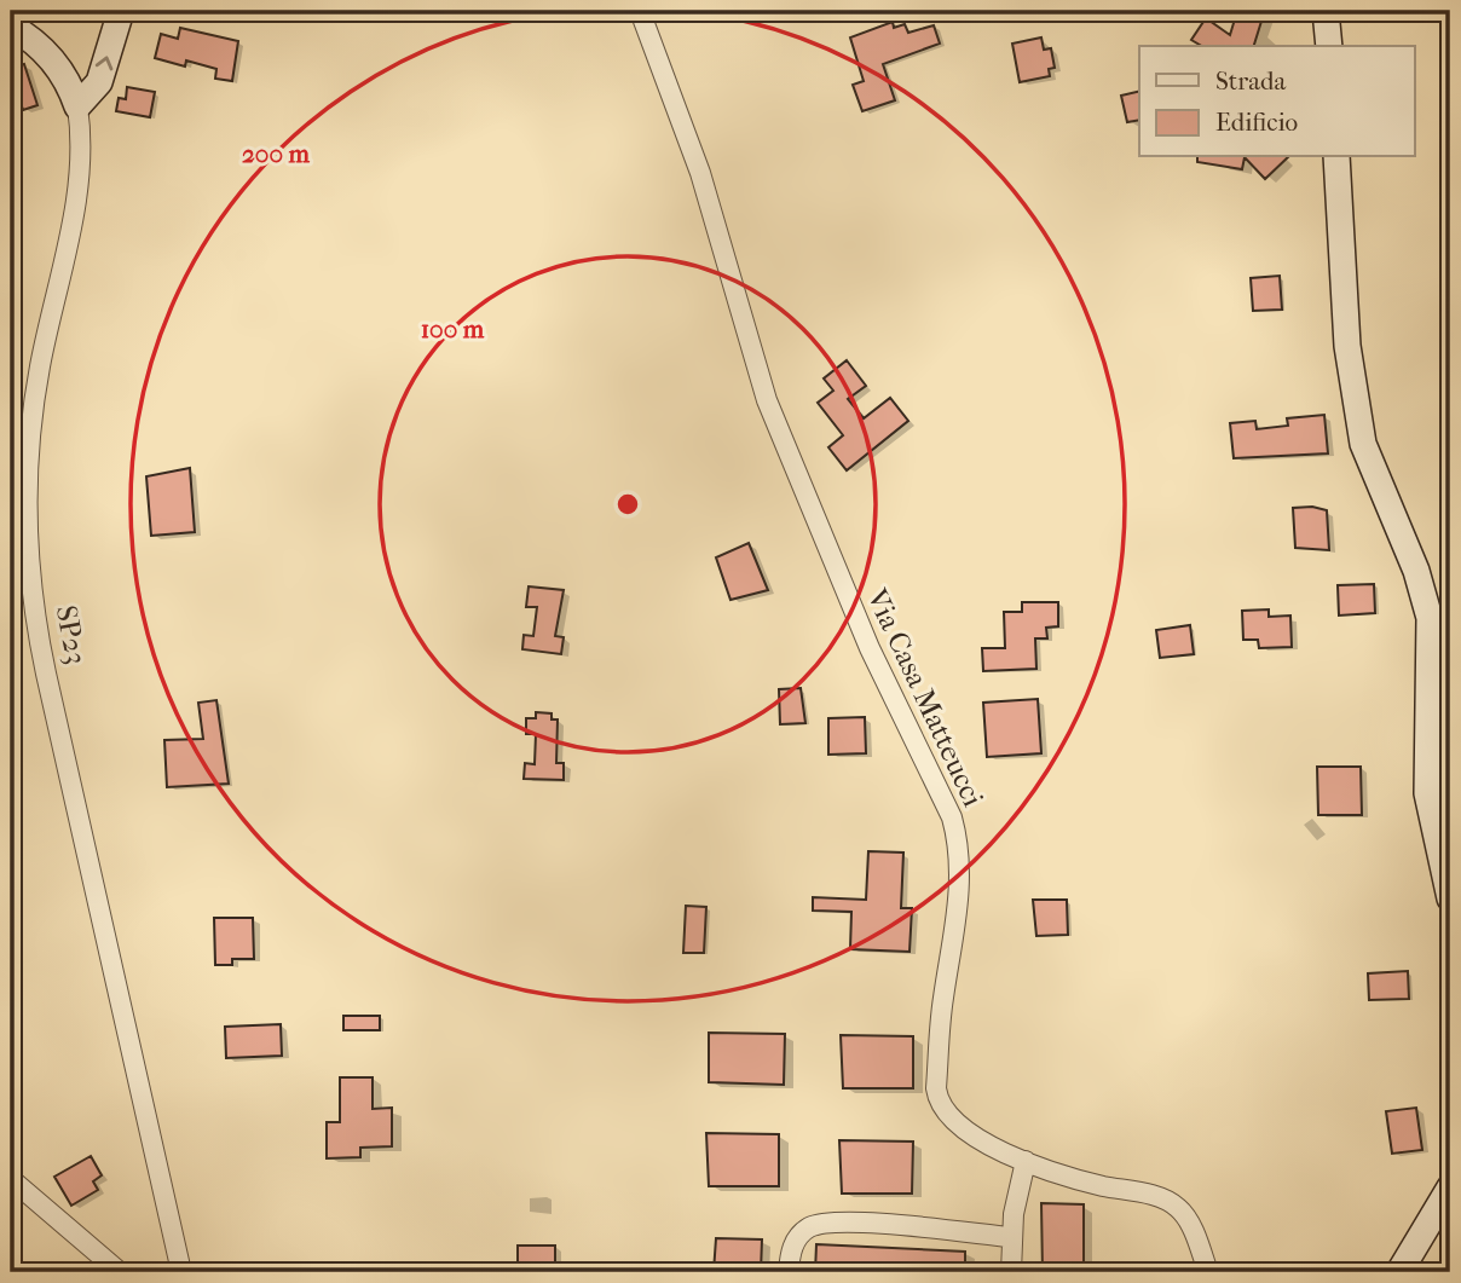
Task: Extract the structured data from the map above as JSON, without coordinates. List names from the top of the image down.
{
  "streets": {
    "street": ["SP23", "Via Casa Matteucci"]
  },
  "legend": ["Strada", "Edificio"],
  "rings": ["200 m", "100 m"]
}
